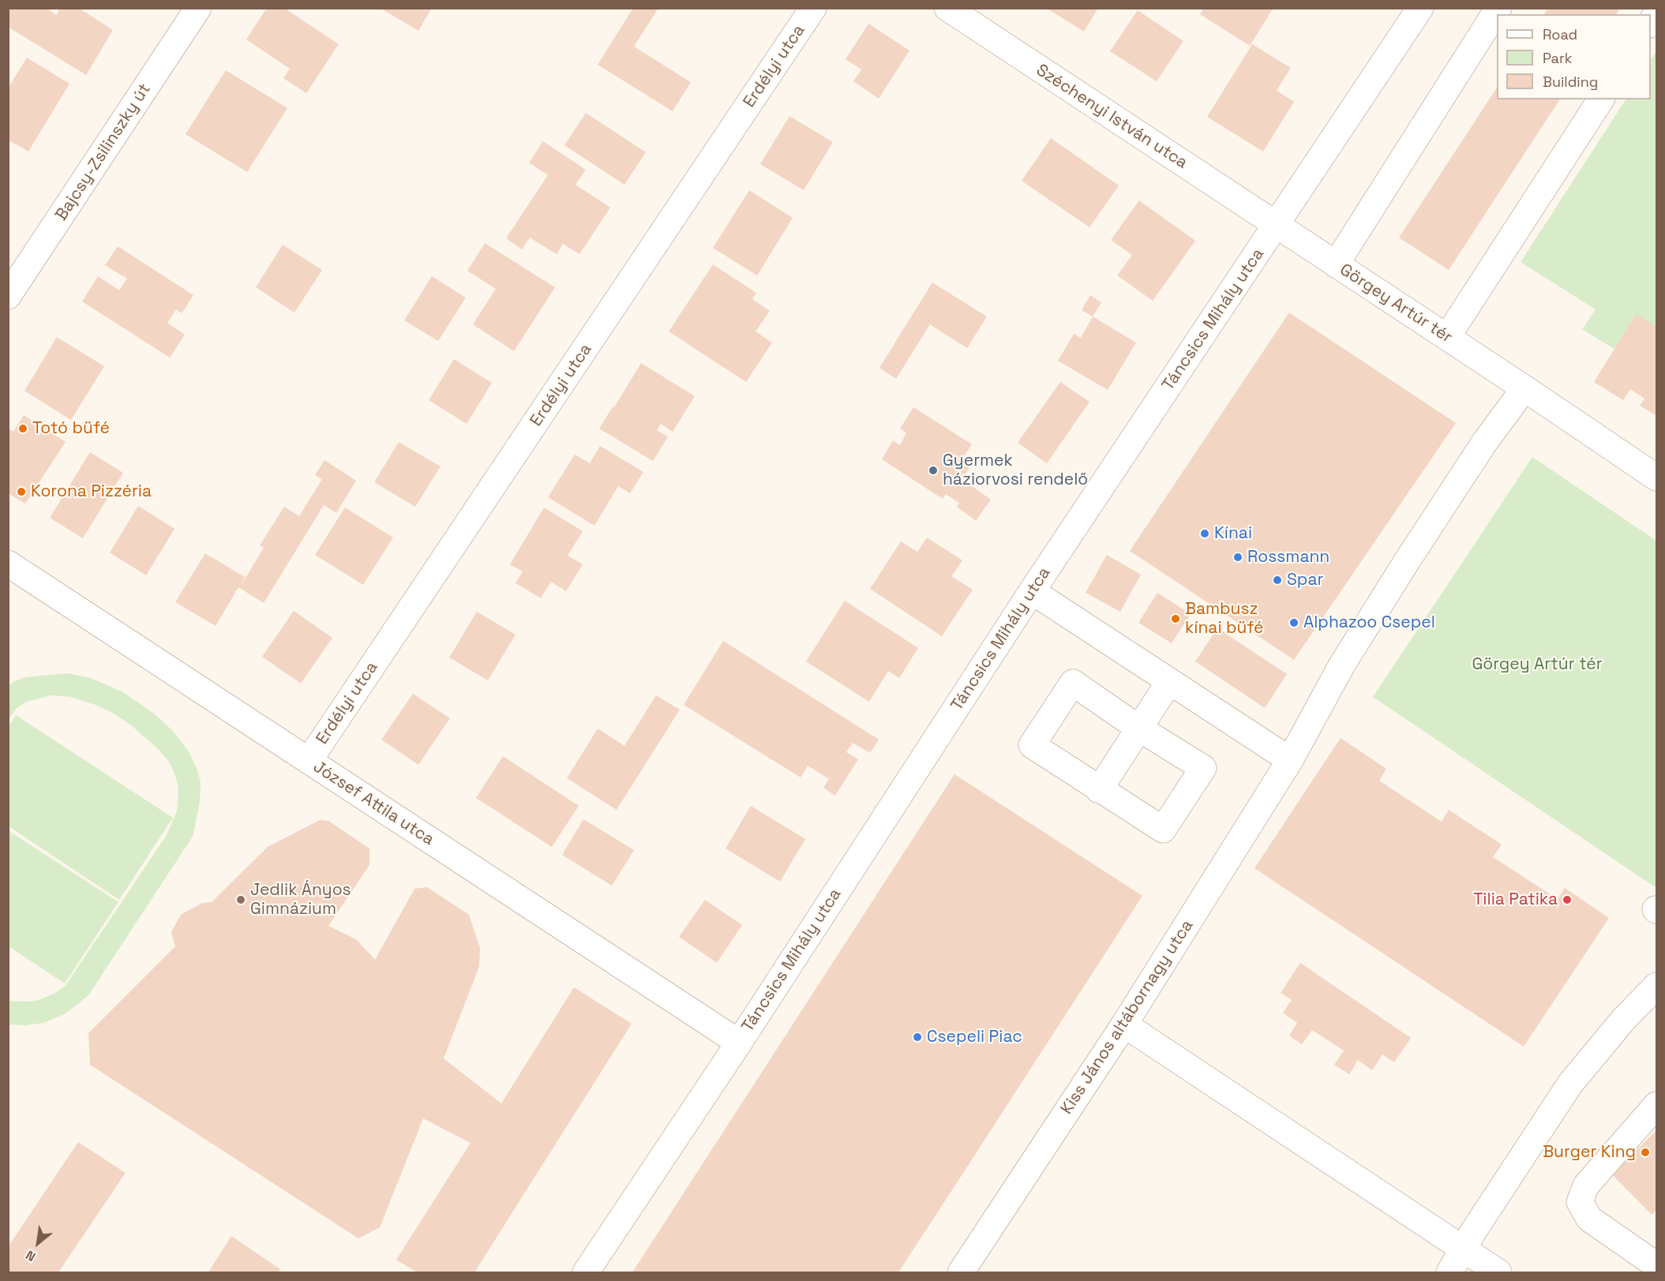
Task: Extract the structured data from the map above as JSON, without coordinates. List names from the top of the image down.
{
  "streets": {
    "street": [
      "Erdélyi utca",
      "Széchenyi István utca",
      "Bajcsy-Zsilinszky út",
      "Görgey Artúr tér",
      "Táncsics Mihály utca",
      "József Attila utca",
      "Kiss János altábornagy utca"
    ]
  },
  "crossings": [
    ["Erdélyi utca", "József Attila utca"],
    ["Széchenyi István utca", "Görgey Artúr tér"],
    ["Széchenyi István utca", "Táncsics Mihály utca"],
    ["Görgey Artúr tér", "Táncsics Mihály utca"],
    ["Görgey Artúr tér", "Kiss János altábornagy utca"],
    ["Táncsics Mihály utca", "József Attila utca"]
  ],
  "parks": ["Görgey Artúr tér"],
  "places": [
    "Totó büfé",
    "Gyermek háziorvosi rendelő",
    "Korona Pizzéria",
    "Kínai",
    "Rossmann",
    "Spar",
    "Bambusz kínai büfé",
    "Alphazoo Csepel",
    "Jedlik Ányos Gimnázium",
    "Tilia Patika",
    "Csepeli Piac",
    "Burger King"
  ],
  "legend": ["Road", "Park", "Building"],
  "north": "bottom left"
}
